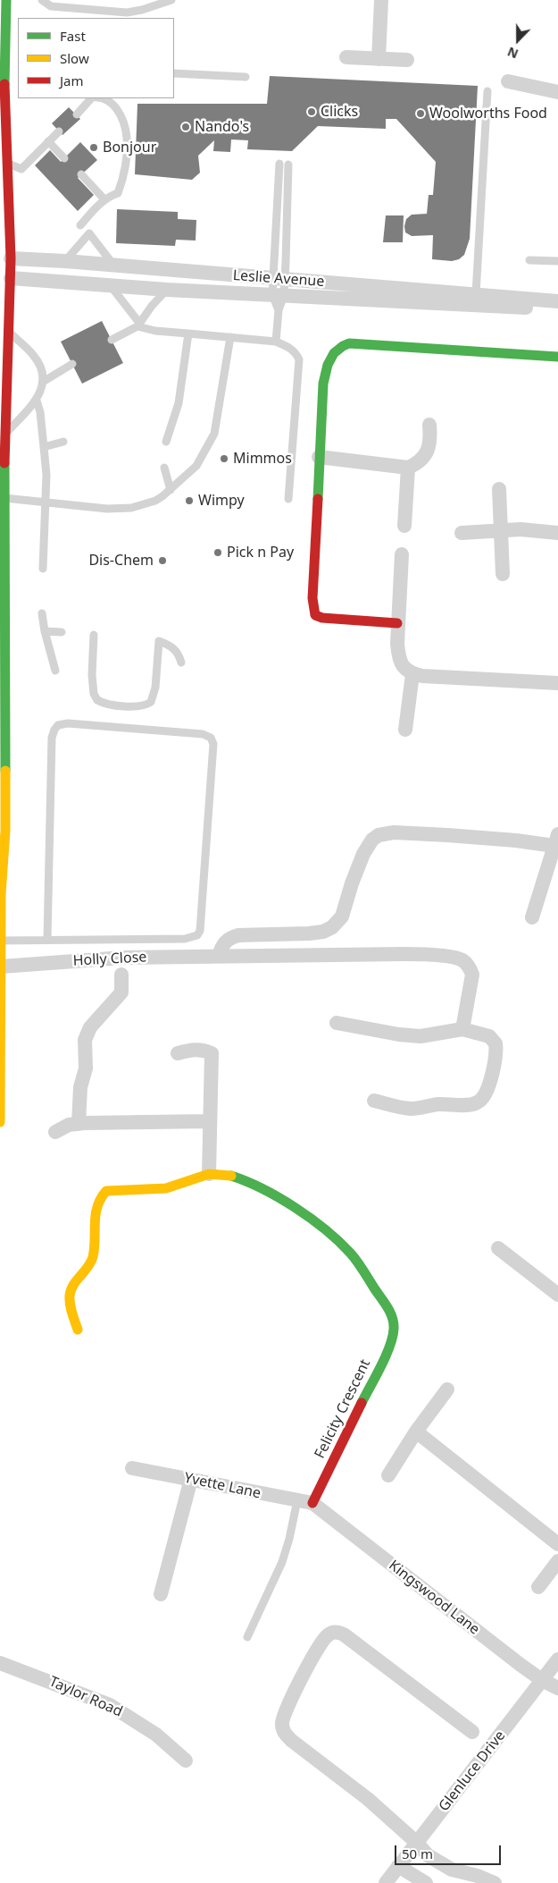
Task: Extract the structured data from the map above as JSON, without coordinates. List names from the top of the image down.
{
  "streets": {
    "street": [
      "Leslie Avenue",
      "Holly Close",
      "Felicity Crescent",
      "Yvette Lane",
      "Kingswood Lane",
      "Taylor Road",
      "Glenluce Drive"
    ]
  },
  "crossings": [
    ["Felicity Crescent", "Yvette Lane"],
    ["Felicity Crescent", "Kingswood Lane"],
    ["Yvette Lane", "Kingswood Lane"],
    ["Kingswood Lane", "Glenluce Drive"]
  ],
  "places": [
    "Clicks",
    "Woolworths Food",
    "Nando's",
    "Bonjour",
    "Mimmos",
    "Wimpy",
    "Pick n Pay",
    "Dis-Chem"
  ],
  "legend": ["Fast", "Slow", "Jam"],
  "scale_bar": "50 m",
  "north": "bottom"
}
